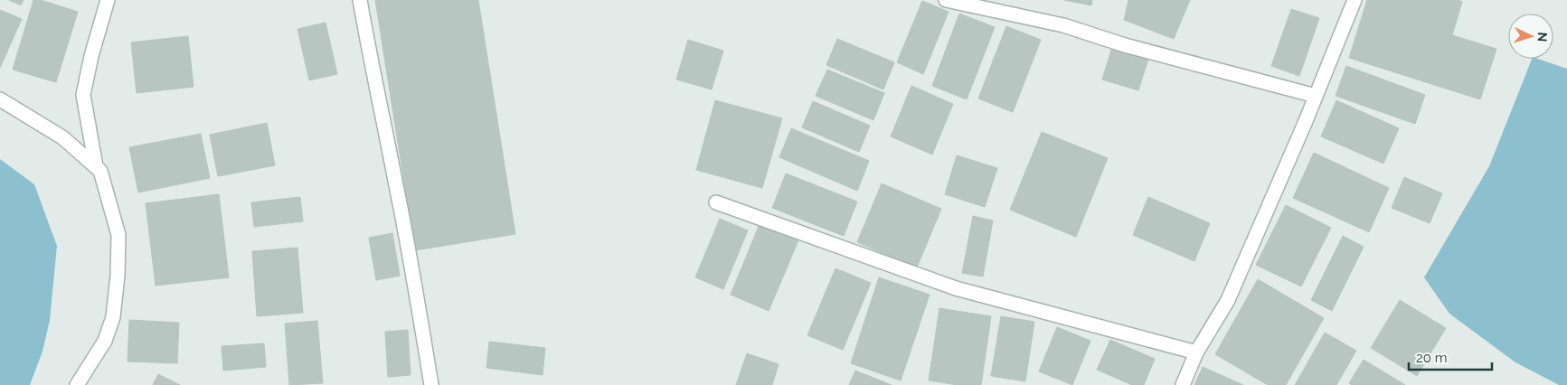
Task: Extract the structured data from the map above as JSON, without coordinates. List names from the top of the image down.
{
  "scale_bar": "20 m",
  "north": "right"
}
